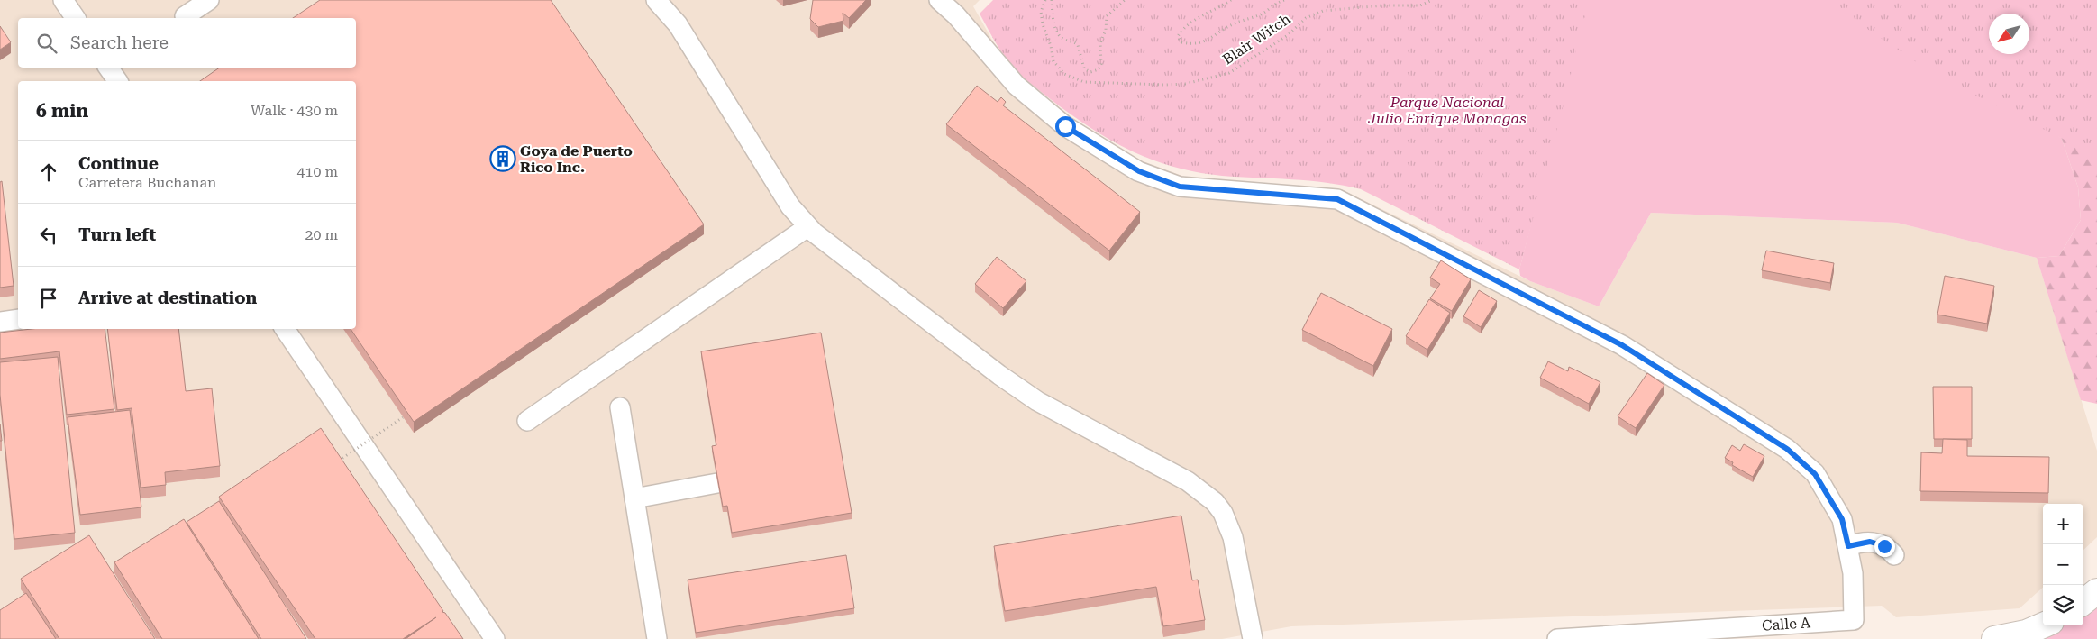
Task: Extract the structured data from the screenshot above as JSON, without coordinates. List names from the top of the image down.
{
  "streets": {
    "street": ["Calle A"],
    "path": ["Blair Witch"]
  },
  "parks": ["Parque Nacional Julio Enrique Monagas"],
  "places": {
    "building": ["Goya de Puerto Rico Inc."]
  },
  "north": "bottom left",
  "page": {
    "search": "Search here",
    "heading": ["6 min", "Walk · 430 m"],
    "list": [
      ["Continue", "Carretera Buchanan", "410 m"],
      ["Turn left", "20 m"],
      "Arrive at destination"
    ],
    "map_buttons": ["+", "−"]
  }
}
